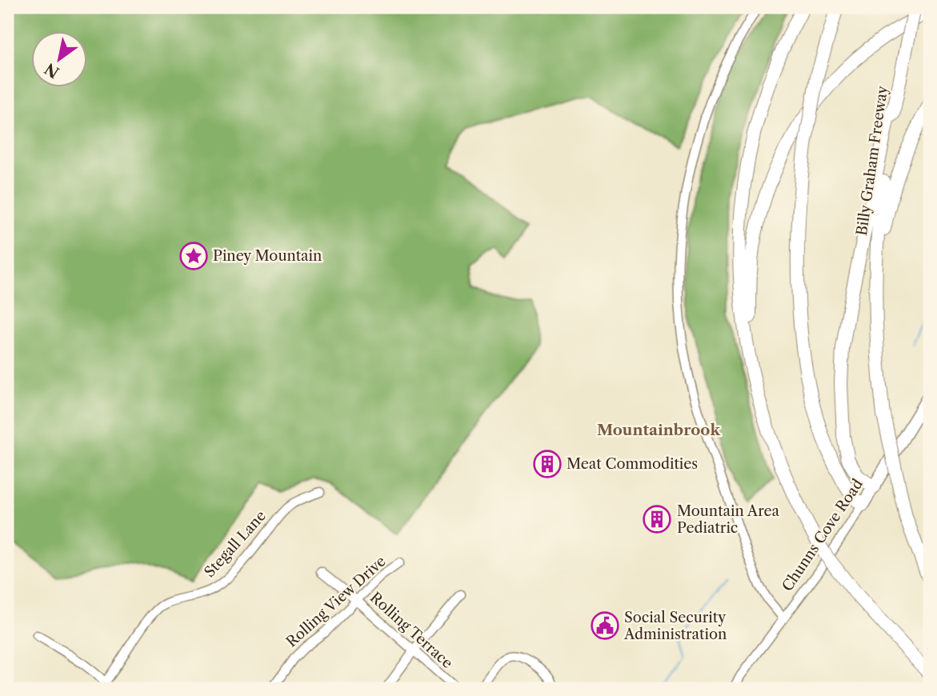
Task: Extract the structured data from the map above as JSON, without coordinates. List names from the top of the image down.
{
  "streets": {
    "highway": ["Billy Graham Freeway"],
    "main road": ["Chunns Cove Road"],
    "street": ["Stegall Lane", "Rolling View Drive", "Rolling Terrace"]
  },
  "crossings": [
    ["Rolling View Drive", "Rolling Terrace"]
  ],
  "districts": ["Mountainbrook"],
  "places": {
    "place": ["Piney Mountain"],
    "building": ["Meat Commodities", "Mountain Area Pediatric"],
    "public building": ["Social Security Administration"]
  },
  "north": "bottom left"
}
